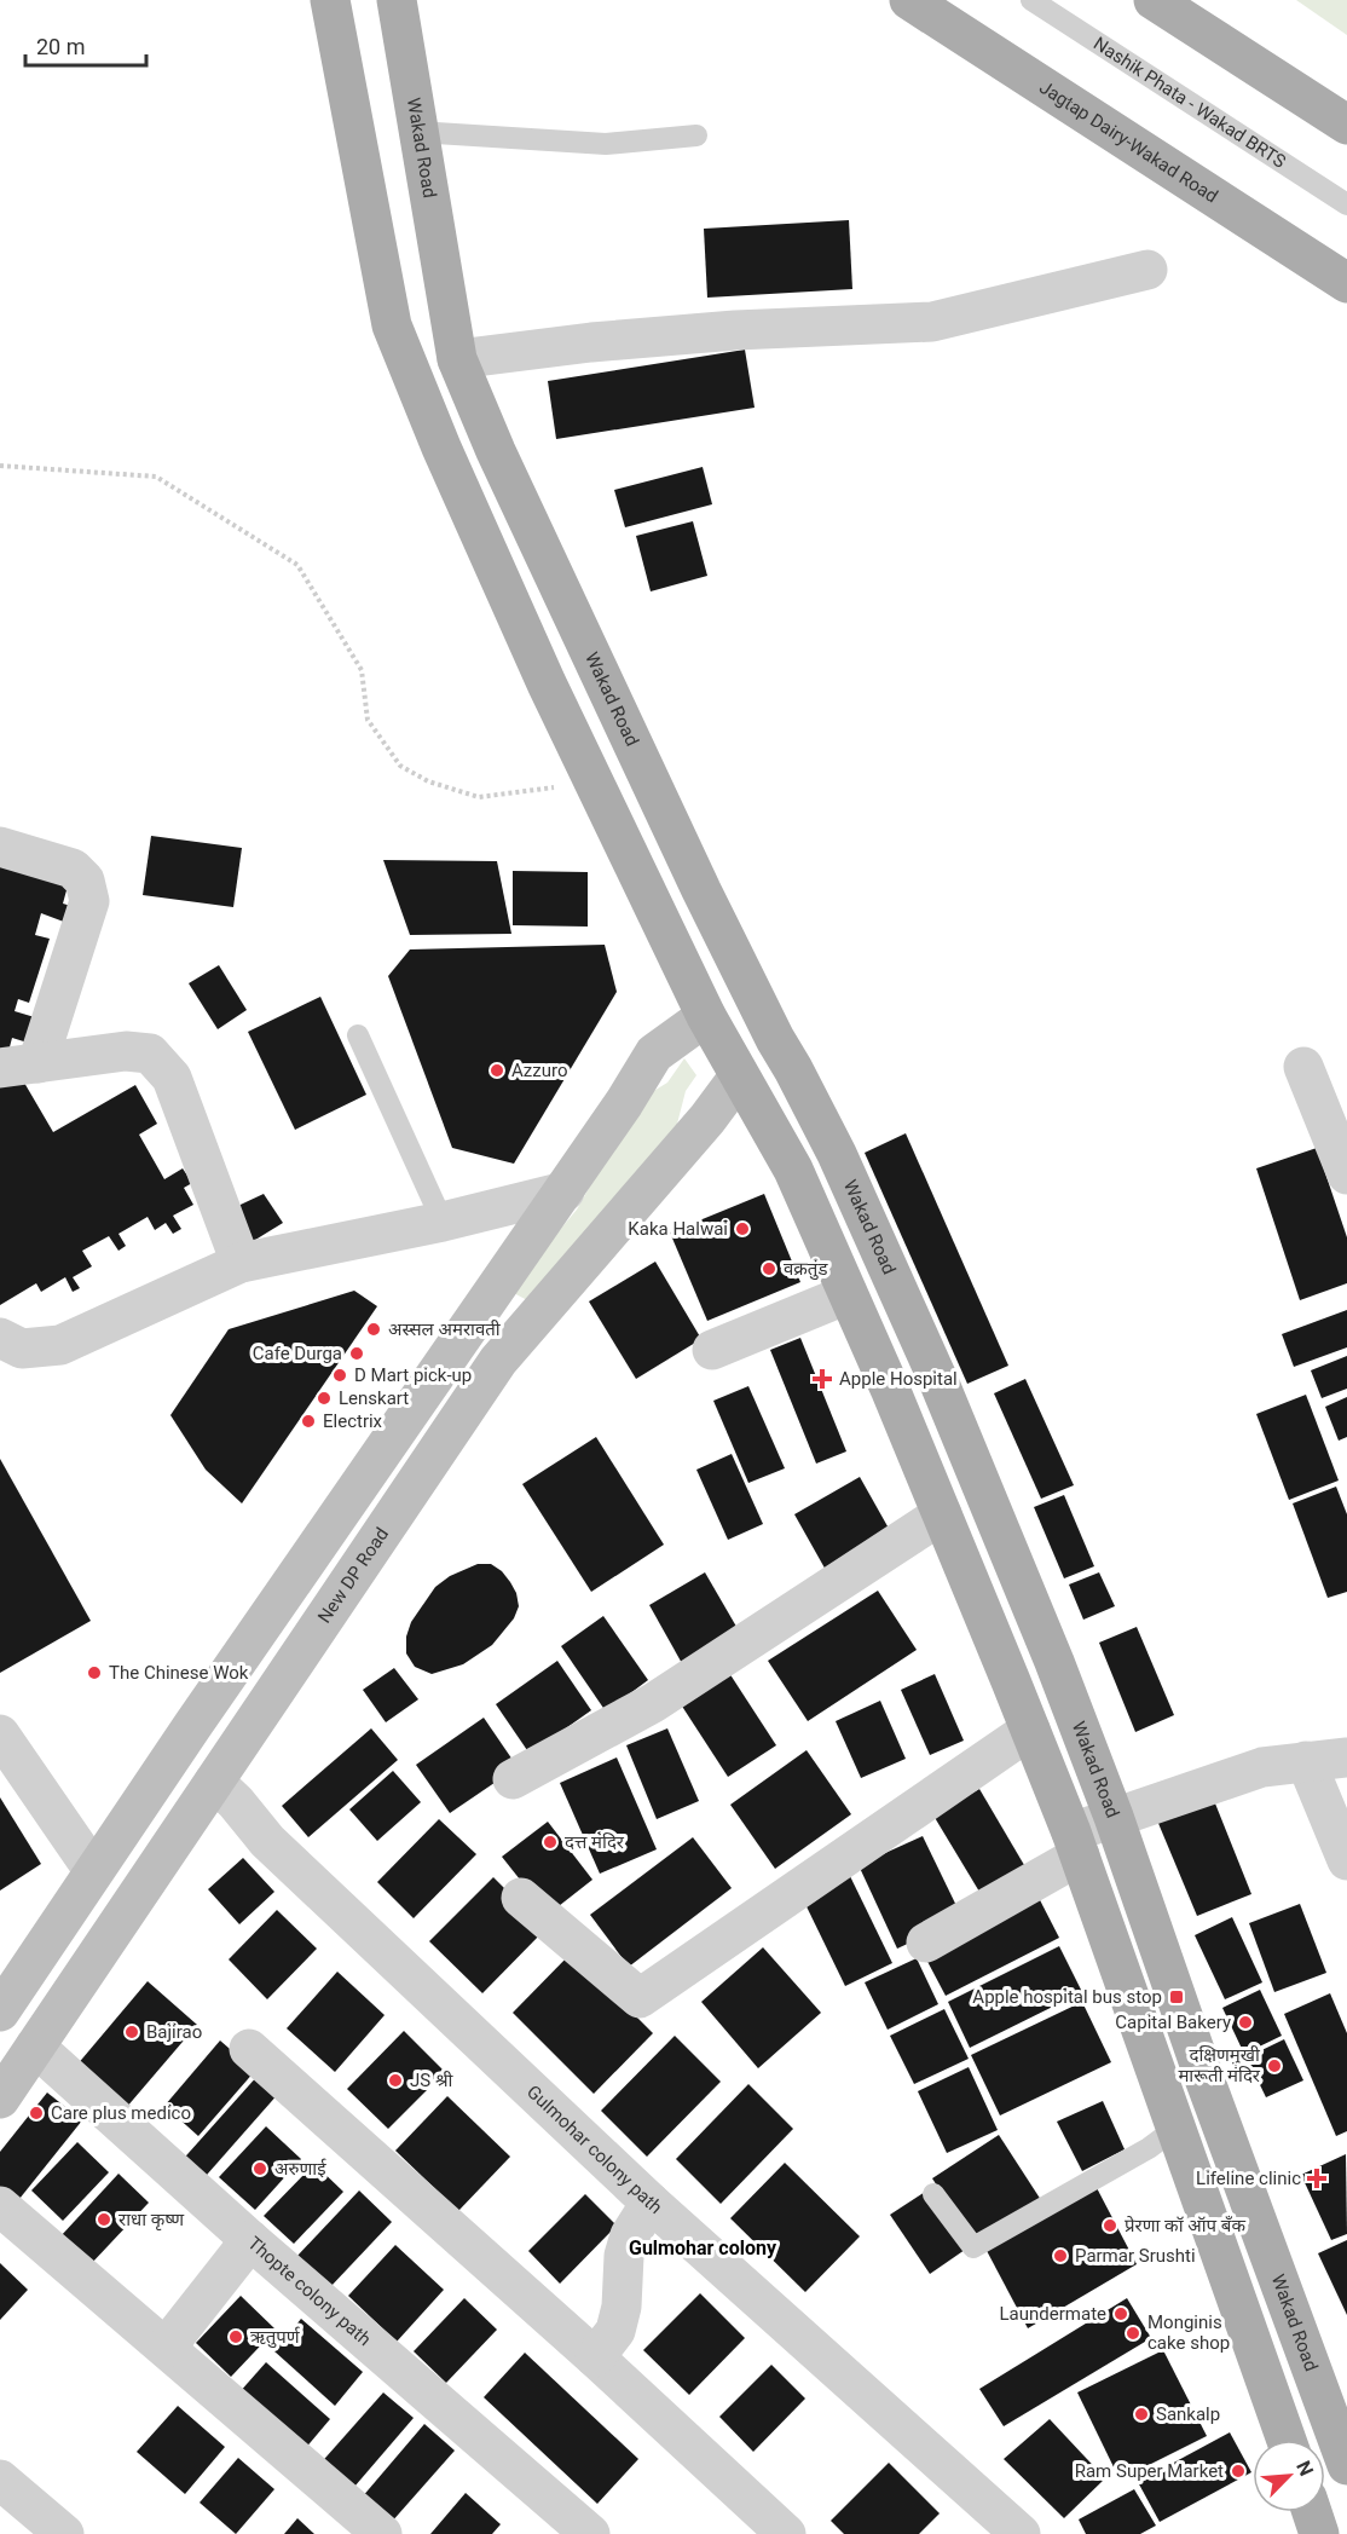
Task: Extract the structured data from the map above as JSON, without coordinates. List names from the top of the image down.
{
  "streets": {
    "main road": ["Jagtap Dairy-Wakad Road", "Wakad Road", "New DP Road"],
    "street": ["Gulmohar colony path", "Thopte colony path"],
    "lane": ["Nashik Phata - Wakad BRTS"]
  },
  "crossings": [
    ["New DP Road", "Gulmohar colony path"],
    ["New DP Road", "Thopte colony path"]
  ],
  "districts": ["Gulmohar colony"],
  "places": {
    "other": [
      "Azzuro",
      "Kaka Halwai",
      "वक्रतुंड",
      "अस्सल अमरावती",
      "Cafe Durga",
      "D Mart pick-up",
      "Lenskart",
      "Electrix",
      "The Chinese Wok",
      "दत्त मंदिर",
      "Capital Bakery",
      "Bajirao",
      "दक्षिणमुखी मारूती मंदिर",
      "JS श्री",
      "Care plus medico",
      "अरुणाई",
      "राधा कृष्ण",
      "प्रेरणा कॉ ऑप बँक",
      "Parmar Srushti",
      "Laundermate",
      "Monginis cake shop",
      "ऋतुपर्ण",
      "Sankalp",
      "Ram Super Market"
    ],
    "health": ["Apple Hospital", "Lifeline clinic"],
    "transit": ["Apple hospital bus stop"]
  },
  "scale_bar": "20 m",
  "north": "top right"
}
